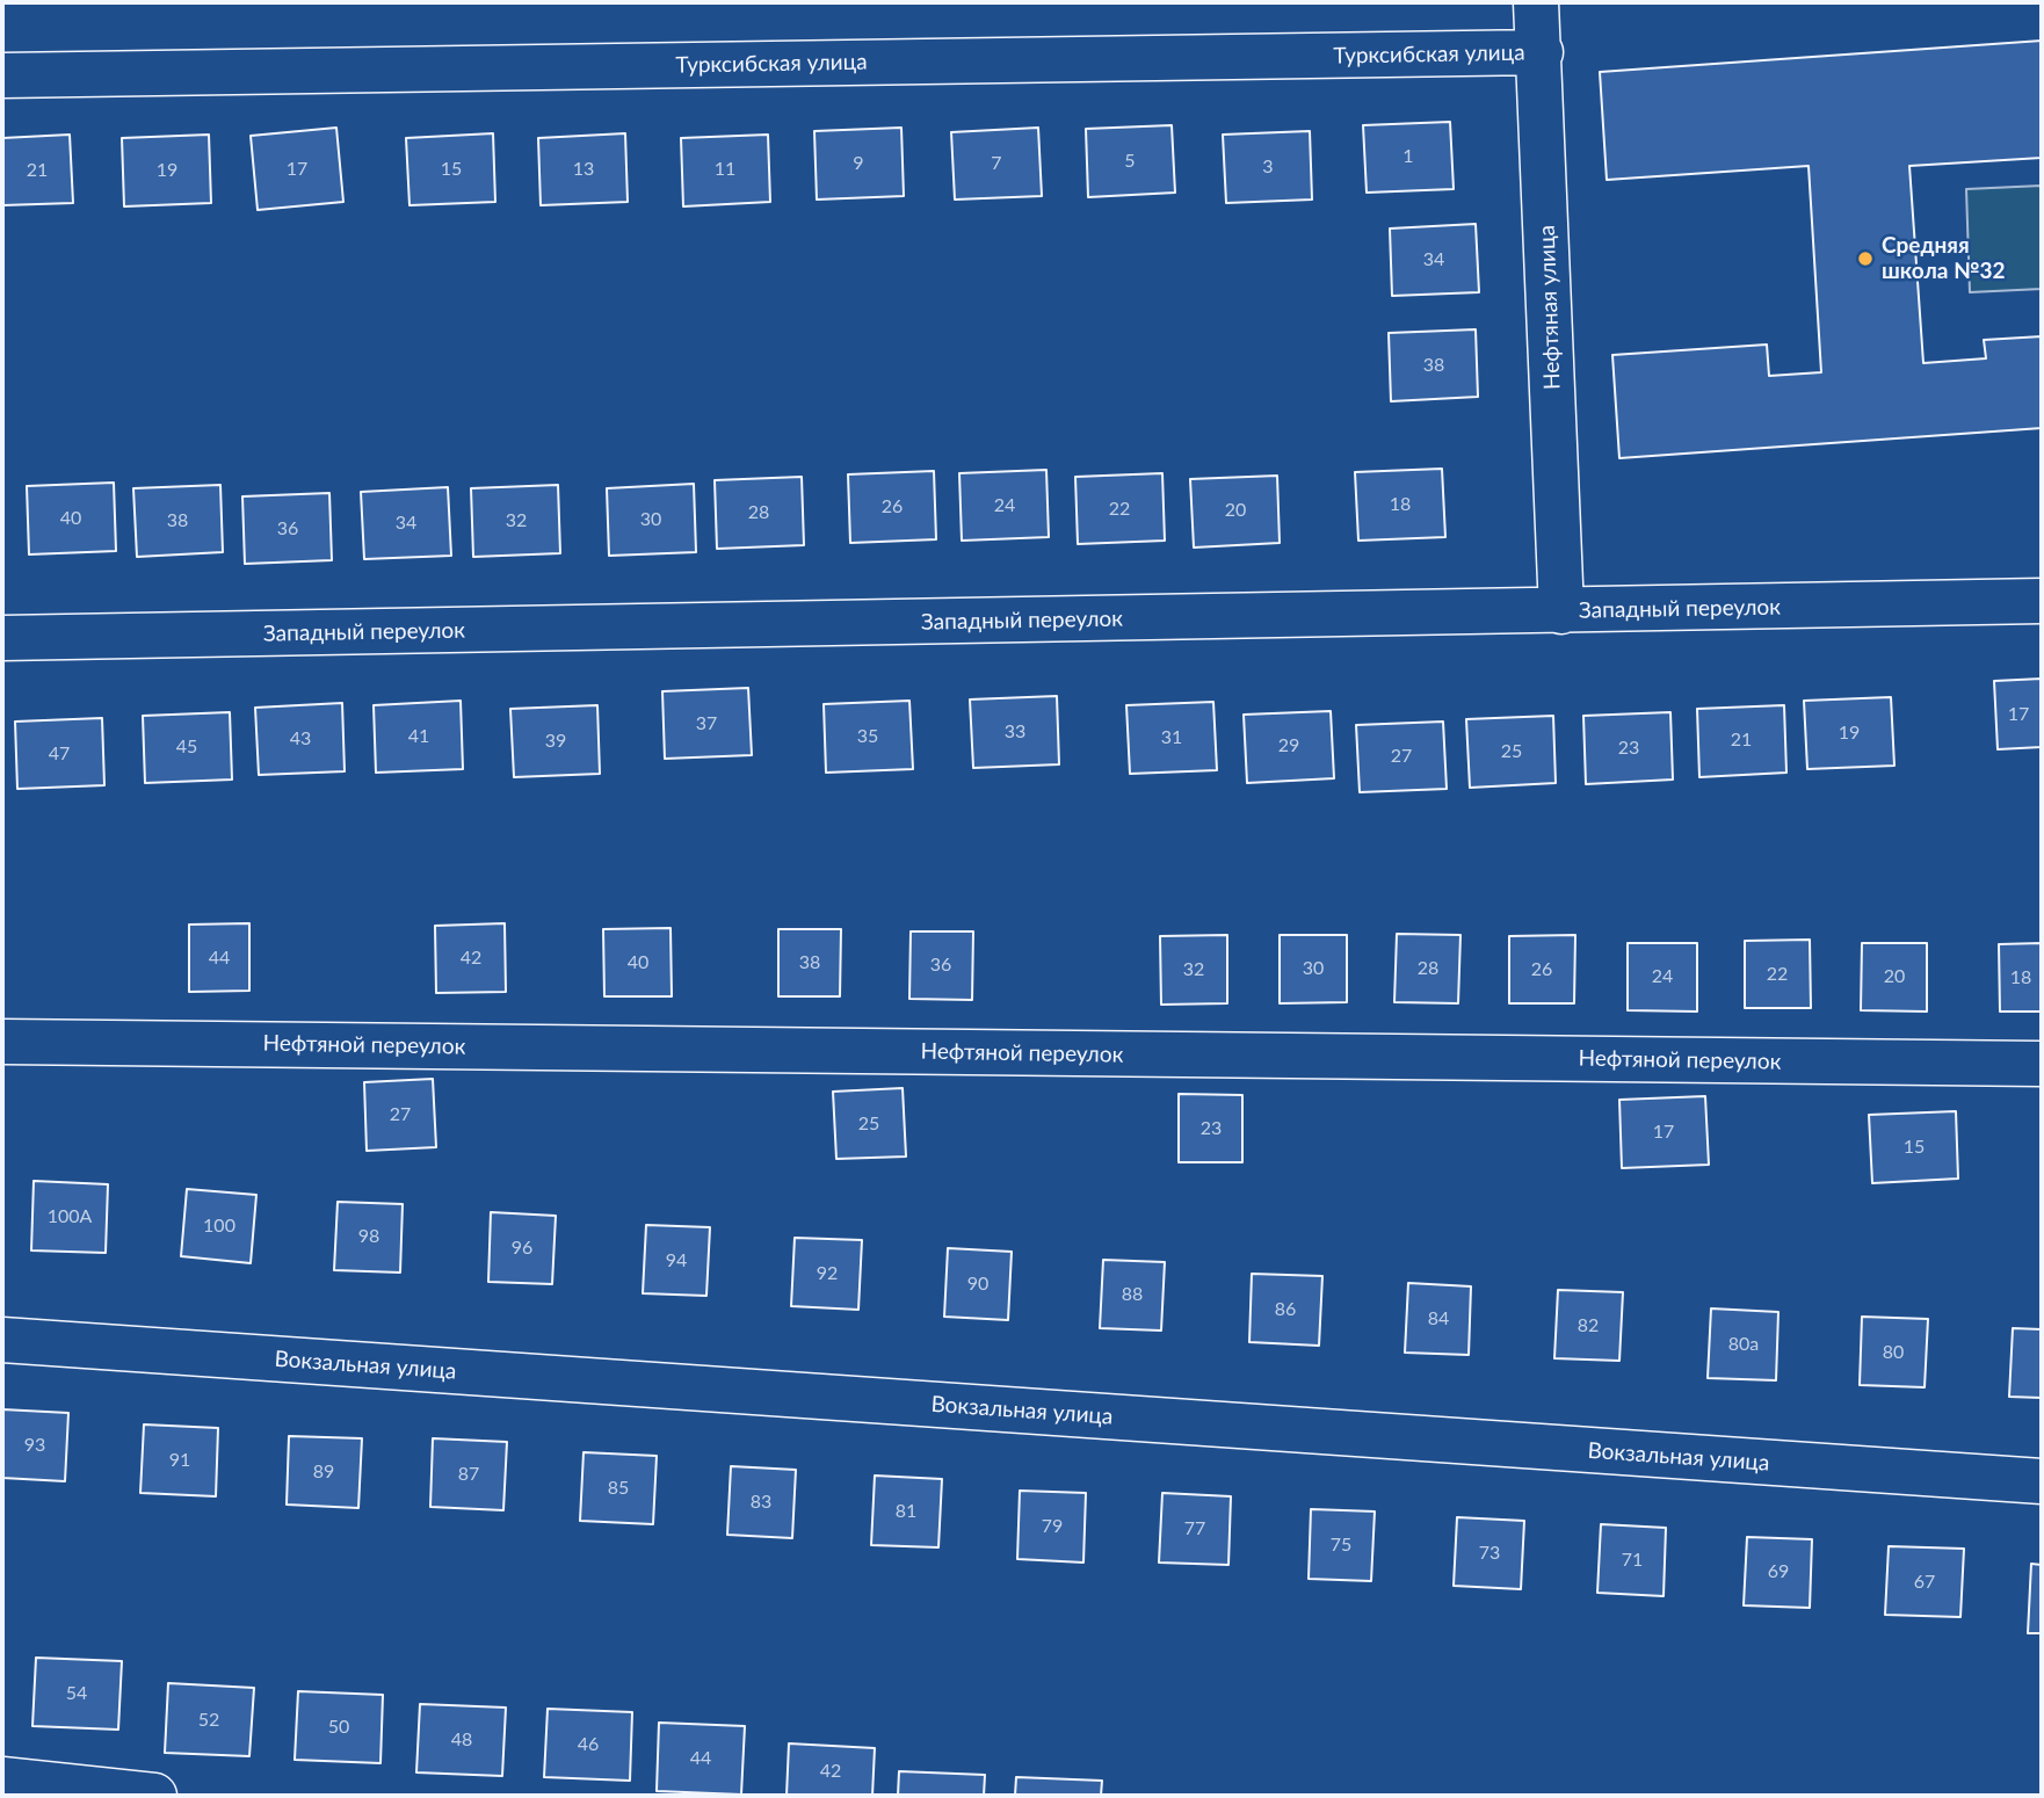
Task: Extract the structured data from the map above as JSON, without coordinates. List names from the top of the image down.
{
  "streets": {
    "street": [
      "Турксибская улица",
      "Нефтяная улица",
      "Западный переулок",
      "Нефтяной переулок",
      "Вокзальная улица"
    ]
  },
  "crossings": [
    ["Турксибская улица", "Нефтяная улица"],
    ["Нефтяная улица", "Западный переулок"]
  ],
  "places": ["Средняя школа №32"],
  "house_numbers": [
    "1",
    "5",
    "9",
    "7",
    "3",
    "17",
    "15",
    "13",
    "11",
    "21",
    "19",
    "34",
    "38",
    "18",
    "24",
    "26",
    "22",
    "20",
    "28",
    "40",
    "30",
    "38",
    "32",
    "34",
    "36",
    "17",
    "37",
    "33",
    "19",
    "41",
    "35",
    "31",
    "43",
    "21",
    "39",
    "29",
    "45",
    "23",
    "25",
    "47",
    "27",
    "44",
    "42",
    "40",
    "38",
    "36",
    "30",
    "28",
    "32",
    "26",
    "22",
    "24",
    "20",
    "18",
    "27",
    "25",
    "23",
    "17",
    "15",
    "100А",
    "100",
    "98",
    "96",
    "94",
    "92",
    "90",
    "88",
    "86",
    "84",
    "82",
    "80а",
    "80",
    "93",
    "91",
    "89",
    "87",
    "85",
    "83",
    "81",
    "79",
    "77",
    "75",
    "73",
    "71",
    "69",
    "67",
    "54",
    "52",
    "50",
    "48",
    "46",
    "44",
    "42"
  ]
}
